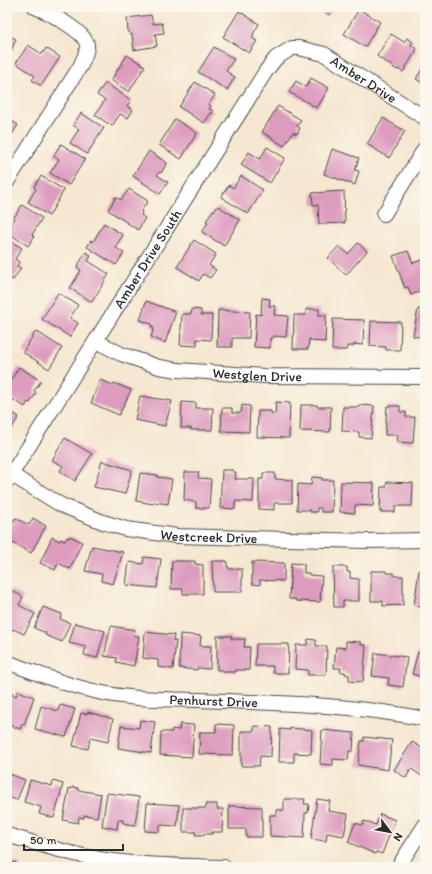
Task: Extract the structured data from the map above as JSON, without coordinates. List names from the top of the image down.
{
  "streets": {
    "street": [
      "Amber Drive",
      "Amber Drive South",
      "Westglen Drive",
      "Westcreek Drive",
      "Penhurst Drive"
    ]
  },
  "crossings": [
    ["Amber Drive", "Amber Drive South"],
    ["Amber Drive South", "Westglen Drive"],
    ["Amber Drive South", "Westcreek Drive"]
  ],
  "scale_bar": "50 m",
  "north": "bottom right"
}
